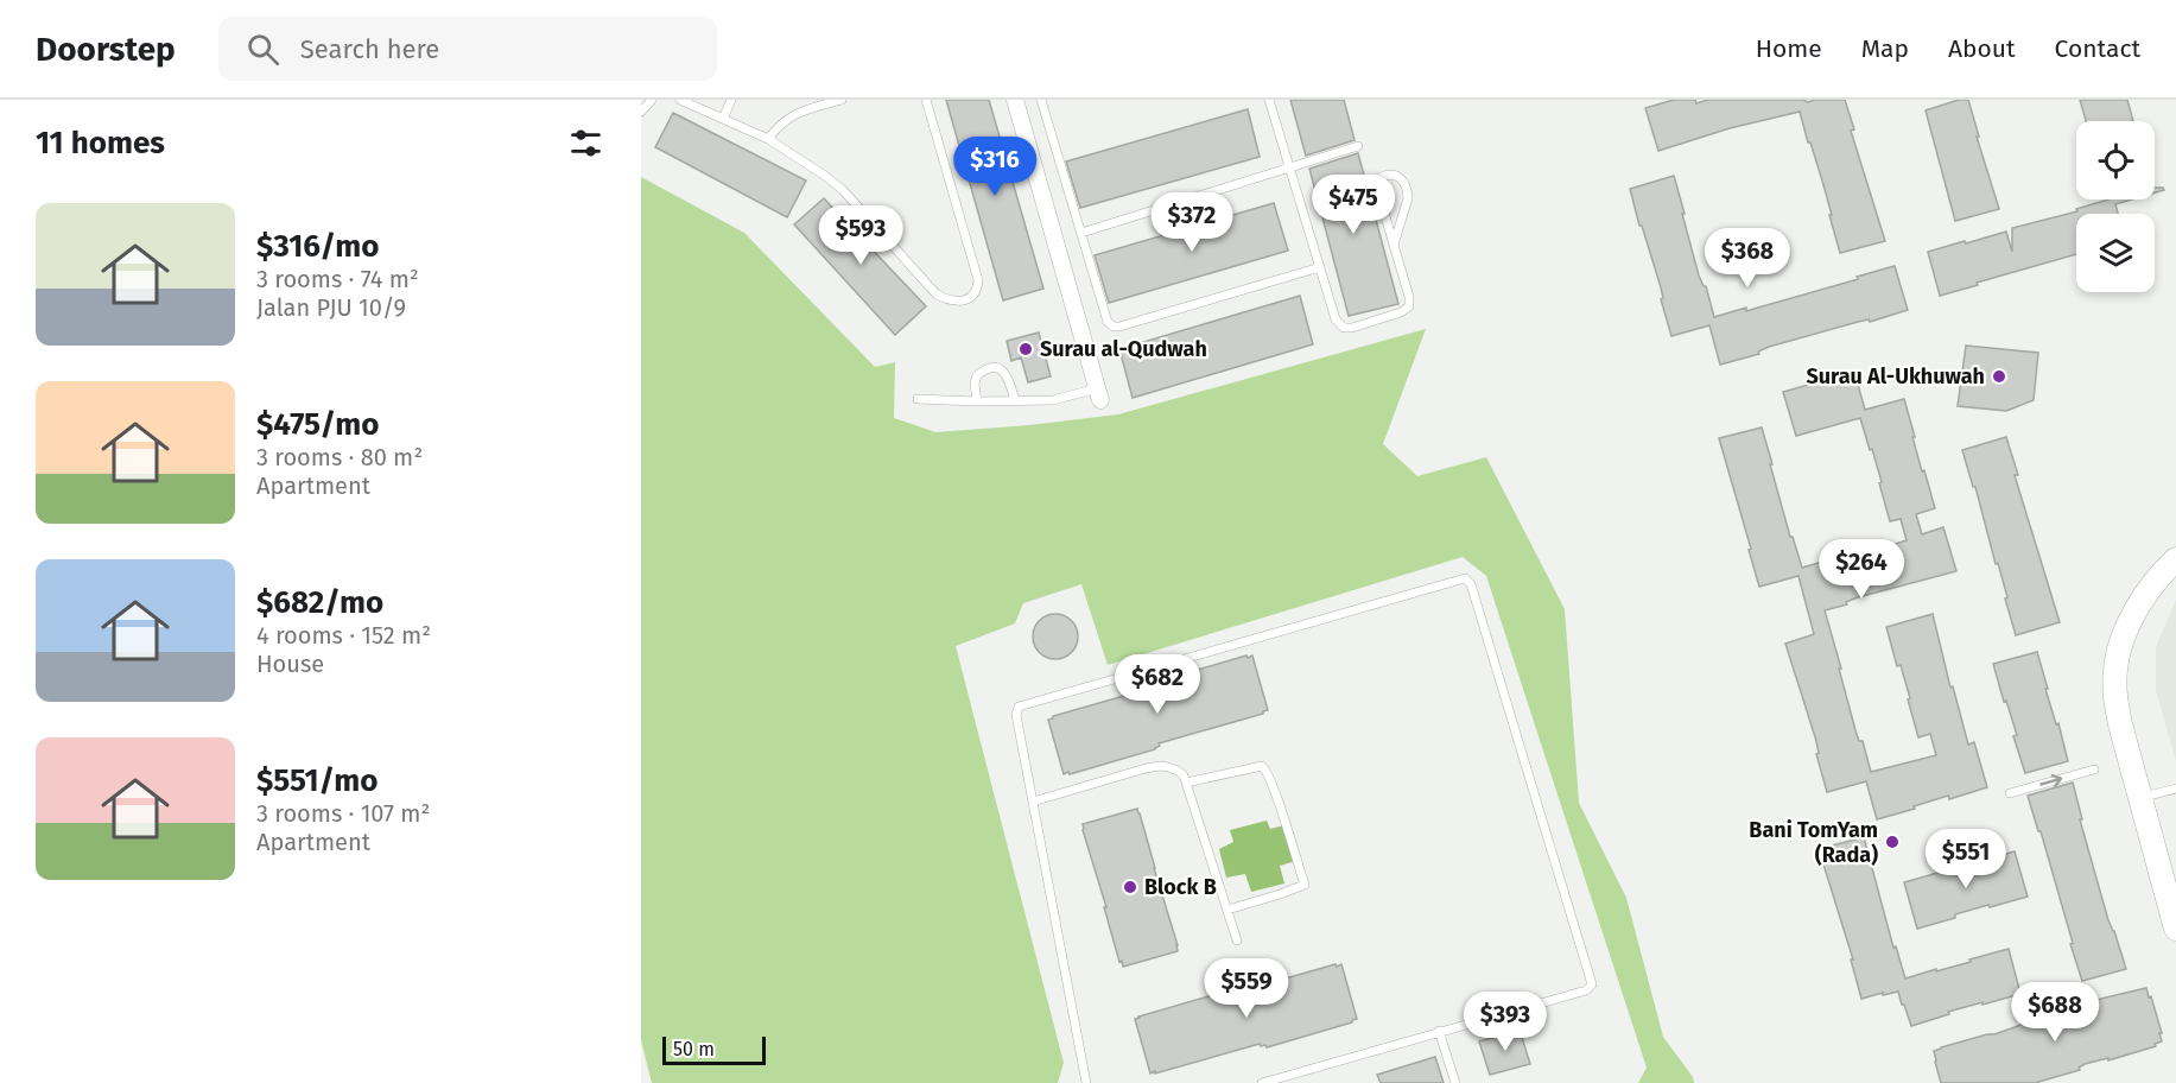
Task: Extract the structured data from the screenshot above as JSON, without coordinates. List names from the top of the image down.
{
  "places": [
    "Surau al-Qudwah",
    "Surau Al-Ukhuwah",
    "Bani TomYam (Rada)",
    "Block B"
  ],
  "scale_bar": "50 m",
  "page": {
    "header": "Doorstep",
    "search": "Search here",
    "nav": [
      "Home",
      "Map",
      "About",
      "Contact"
    ],
    "heading": "11 homes",
    "price": [
      "$316",
      "$475",
      "$372",
      "$593",
      "$368",
      "$264",
      "$682",
      "$551",
      "$559",
      "$688",
      "$393"
    ],
    "list": [
      {
        "name": "$316/mo",
        "note": "3 rooms · 74 m² · Jalan PJU 10/9"
      },
      {
        "name": "$475/mo",
        "note": "3 rooms · 80 m² · Apartment"
      },
      {
        "name": "$682/mo",
        "note": "4 rooms · 152 m² · House"
      },
      {
        "name": "$551/mo",
        "note": "3 rooms · 107 m² · Apartment"
      }
    ],
    "scale": "50 m"
  }
}
